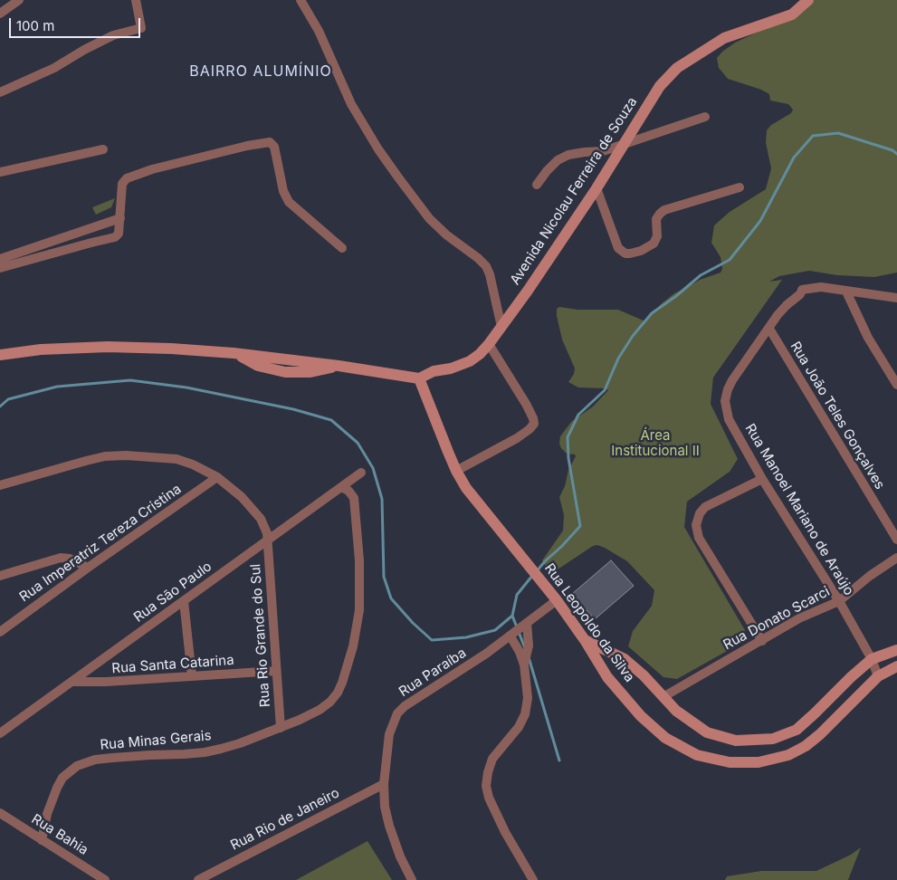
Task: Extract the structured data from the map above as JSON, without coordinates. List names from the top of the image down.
{
  "streets": {
    "street": [
      "Avenida Nicolau Ferreira de Souza",
      "Rua João Teles Gonçalves",
      "Rua Manoel Mariano de Araújo",
      "Rua Imperatriz Tereza Cristina",
      "Rua São Paulo",
      "Rua Donato Scarci",
      "Rua Leopoldo da Silva",
      "Rua Rio Grande do Sul",
      "Rua Santa Catarina",
      "Rua Paraíba",
      "Rua Minas Gerais",
      "Rua Rio de Janeiro",
      "Rua Bahia"
    ]
  },
  "crossings": [
    ["Avenida Nicolau Ferreira de Souza", "Rua Leopoldo da Silva"],
    ["Rua João Teles Gonçalves", "Rua Manoel Mariano de Araújo"],
    ["Rua Manoel Mariano de Araújo", "Rua Donato Scarci"],
    ["Rua Manoel Mariano de Araújo", "Rua Leopoldo da Silva"],
    ["Rua Imperatriz Tereza Cristina", "Rua Rio Grande do Sul"],
    ["Rua São Paulo", "Rua Rio Grande do Sul"],
    ["Rua São Paulo", "Rua Santa Catarina"],
    ["Rua São Paulo", "Rua Minas Gerais"],
    ["Rua Leopoldo da Silva", "Rua Paraíba"],
    ["Rua Rio Grande do Sul", "Rua Santa Catarina"],
    ["Rua Rio Grande do Sul", "Rua Minas Gerais"],
    ["Rua Paraíba", "Rua Rio de Janeiro"],
    ["Rua Minas Gerais", "Rua Bahia"]
  ],
  "districts": ["BAIRRO ALUMÍNIO"],
  "parks": ["Área Institucional II"],
  "scale_bar": "100 m"
}
